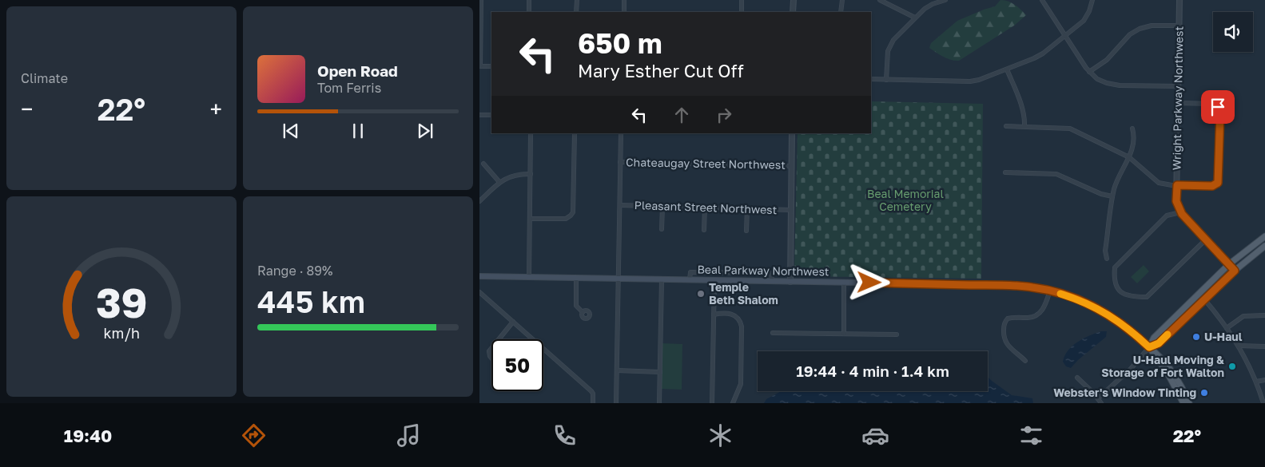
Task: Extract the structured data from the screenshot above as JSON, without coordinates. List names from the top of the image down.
{
  "streets": {
    "main road": ["Beal Parkway Northwest"],
    "street": ["Wright Parkway Northwest", "Chateaugay Street Northwest", "Pleasant Street Northwest"]
  },
  "parks": ["Beal Memorial Cemetery"],
  "places": [
    "Temple Beth Shalom",
    "U-Haul",
    "U-Haul Moving & Storage of Fort Walton",
    "Webster's Window Tinting"
  ],
  "page": {
    "tile": [
      "Climate",
      ["Range · 89%", "445 km"]
    ],
    "turn": ["650 m", "Mary Esther Cut Off"],
    "song": ["Open Road", "Tom Ferris"],
    "heat": ["−", "22°", "+"],
    "limit": "50",
    "trip": "19:44 · 4 min · 1.4 km",
    "tabs": ["19:40", "22°"],
    "gauge": ["39", "km/h"]
  }
}
